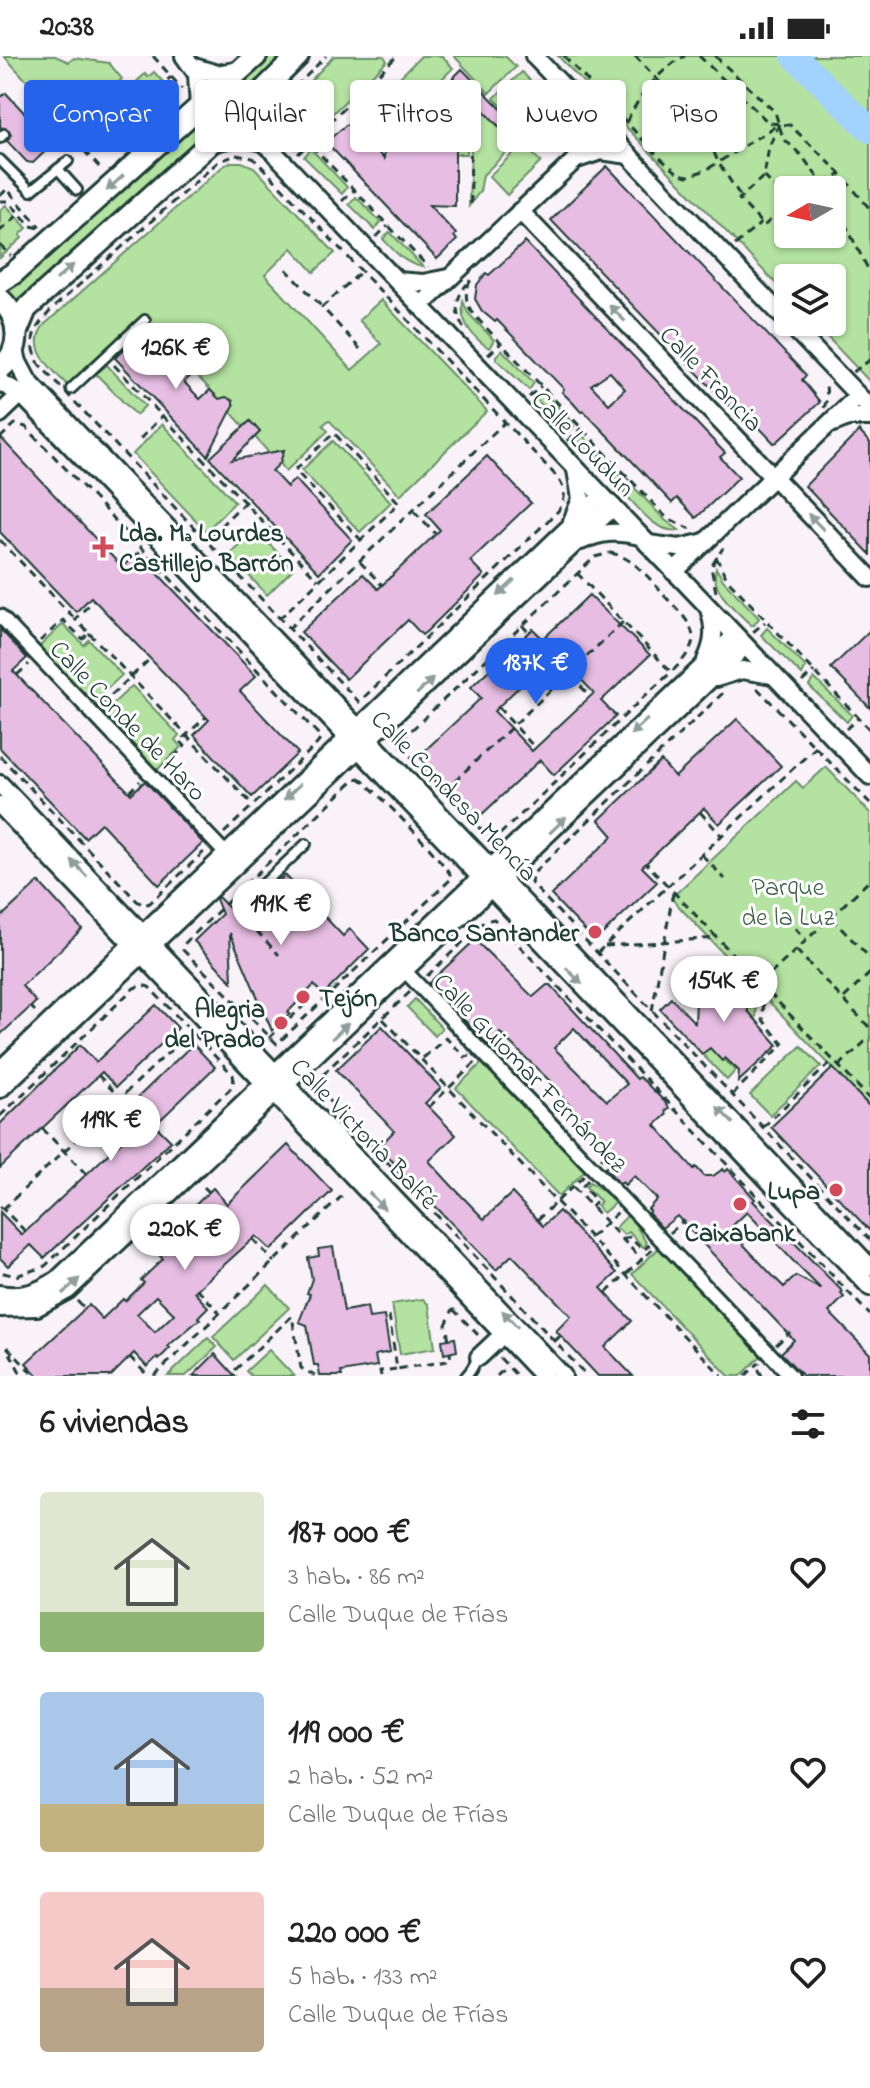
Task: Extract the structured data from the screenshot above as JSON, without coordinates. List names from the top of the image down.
{
  "streets": {
    "street": [
      "Calle Francia",
      "Calle Loudun",
      "Calle Conde de Haro",
      "Calle Condesa Mencía",
      "Calle Guiomar Fernández",
      "Calle Victoria Balfé"
    ]
  },
  "parks": ["Parque de la Luz"],
  "places": {
    "health": ["Lda. Mª Lourdes Castillejo Barrón"],
    "other": [
      "Banco Santander",
      "Tejón",
      "Alegria del Prado",
      "Lupa",
      "Caixabank"
    ]
  },
  "north": "left",
  "page": {
    "status": "20:38",
    "chip": [
      "Comprar",
      "Alquilar",
      "Filtros",
      "Nuevo",
      "Piso"
    ],
    "price": [
      "126K €",
      "187K €",
      "191K €",
      "154K €",
      "119K €",
      "220K €"
    ],
    "heading": "6 viviendas",
    "list": [
      {
        "name": "187 000 €",
        "note": "3 hab. · 86 m² · Calle Duque de Frías"
      },
      {
        "name": "119 000 €",
        "note": "2 hab. · 52 m² · Calle Duque de Frías"
      },
      {
        "name": "220 000 €",
        "note": "5 hab. · 133 m² · Calle Duque de Frías"
      }
    ]
  }
}
